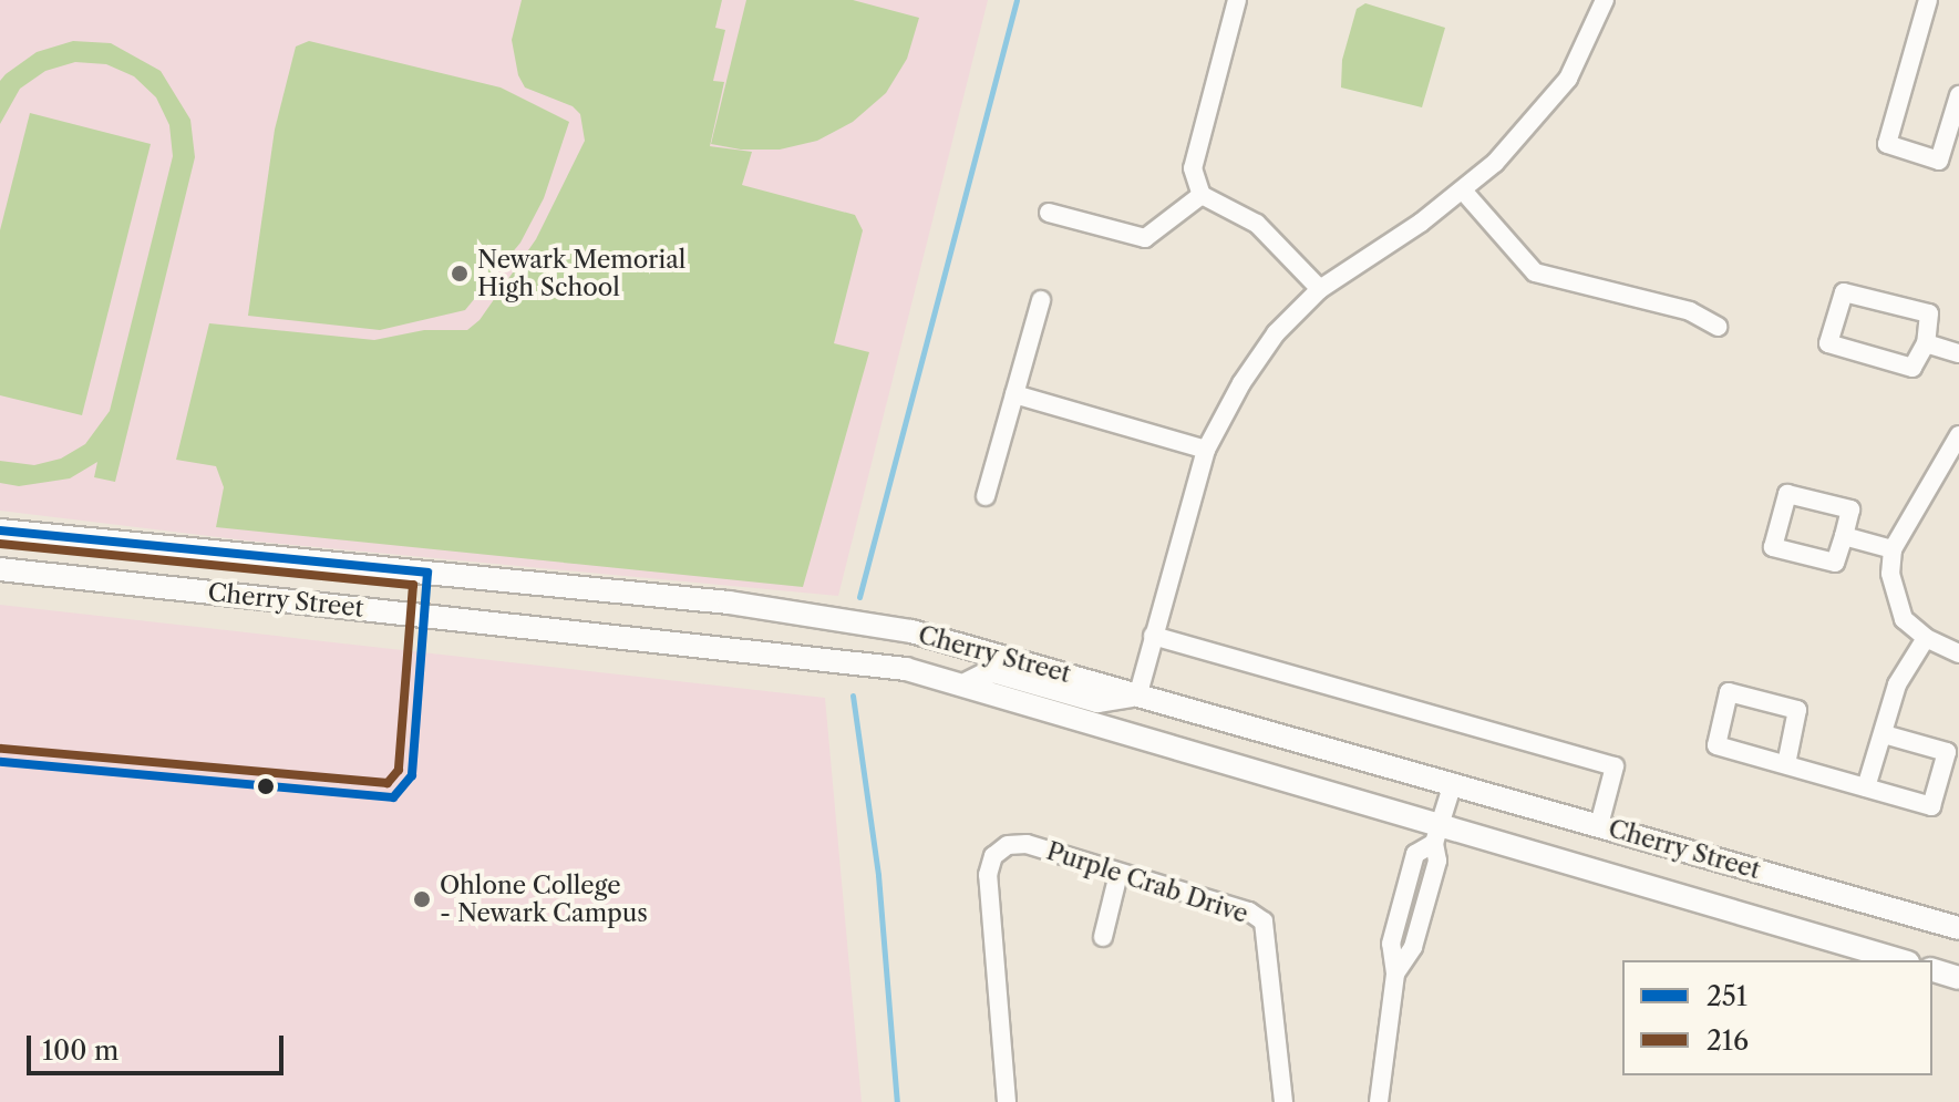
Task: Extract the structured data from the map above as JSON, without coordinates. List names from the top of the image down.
{
  "streets": {
    "main road": ["Cherry Street"],
    "street": ["Purple Crab Drive"]
  },
  "places": ["Newark Memorial High School", "Ohlone College - Newark Campus"],
  "lines": ["transit line 251", "transit line 216"],
  "legend": ["251", "216"],
  "scale_bar": "100 m"
}
